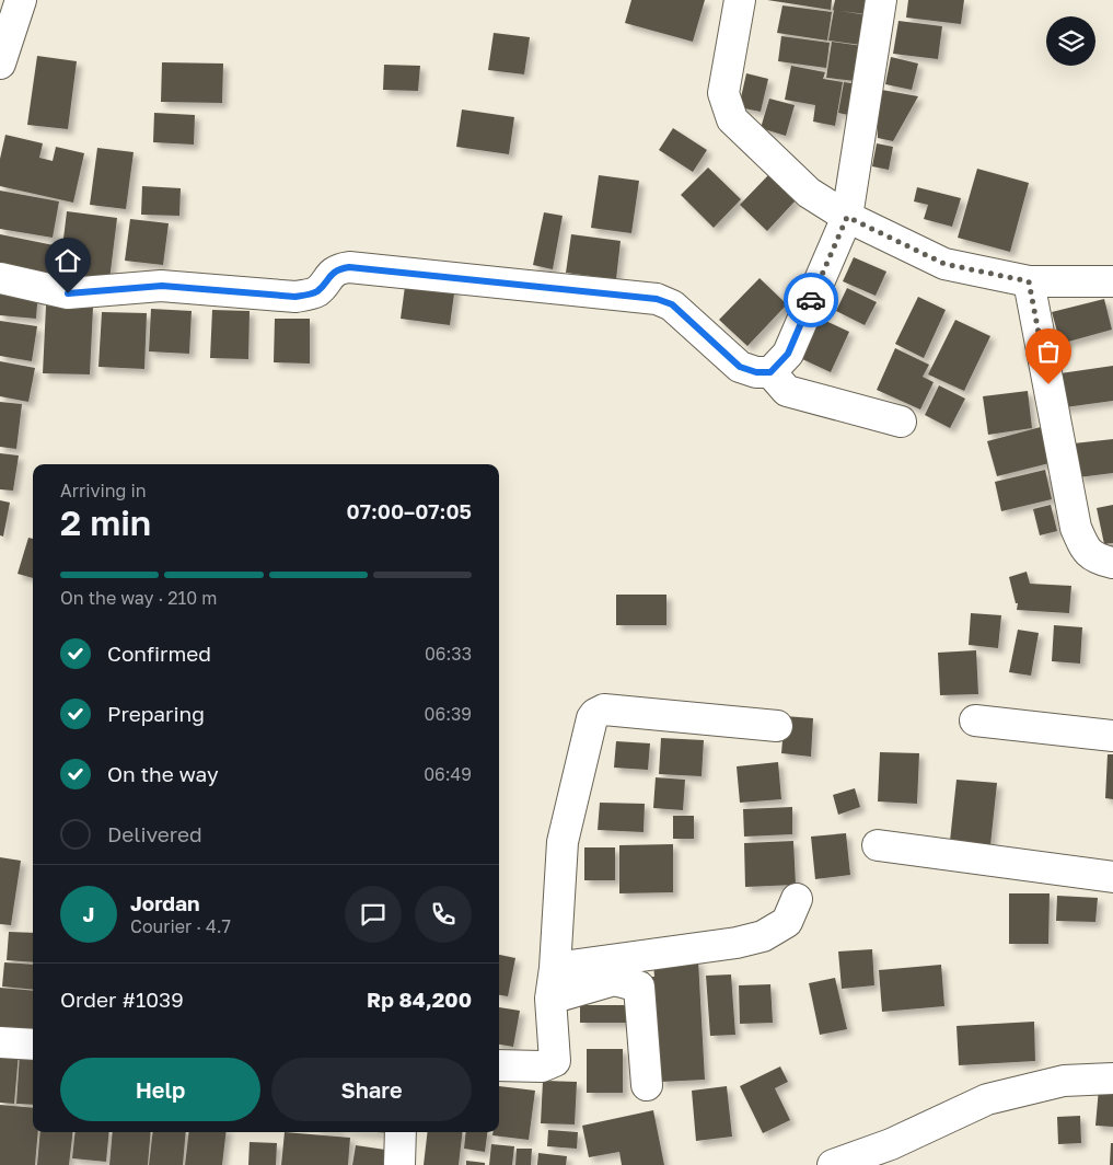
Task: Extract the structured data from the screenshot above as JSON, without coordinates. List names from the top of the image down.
{
  "page": {
    "heading": ["2 min", "Arriving in", "07:00–07:05"],
    "panel": [
      "Jordan",
      "Courier · 4.7",
      "Order #1039",
      "Rp 84,200"
    ],
    "bar": "On the way · 210 m",
    "list": [
      ["Confirmed", "06:33"],
      ["Preparing", "06:39"],
      ["On the way", "06:49"],
      "Delivered"
    ],
    "round": "J",
    "buttons": ["Help", "Share"]
  }
}
